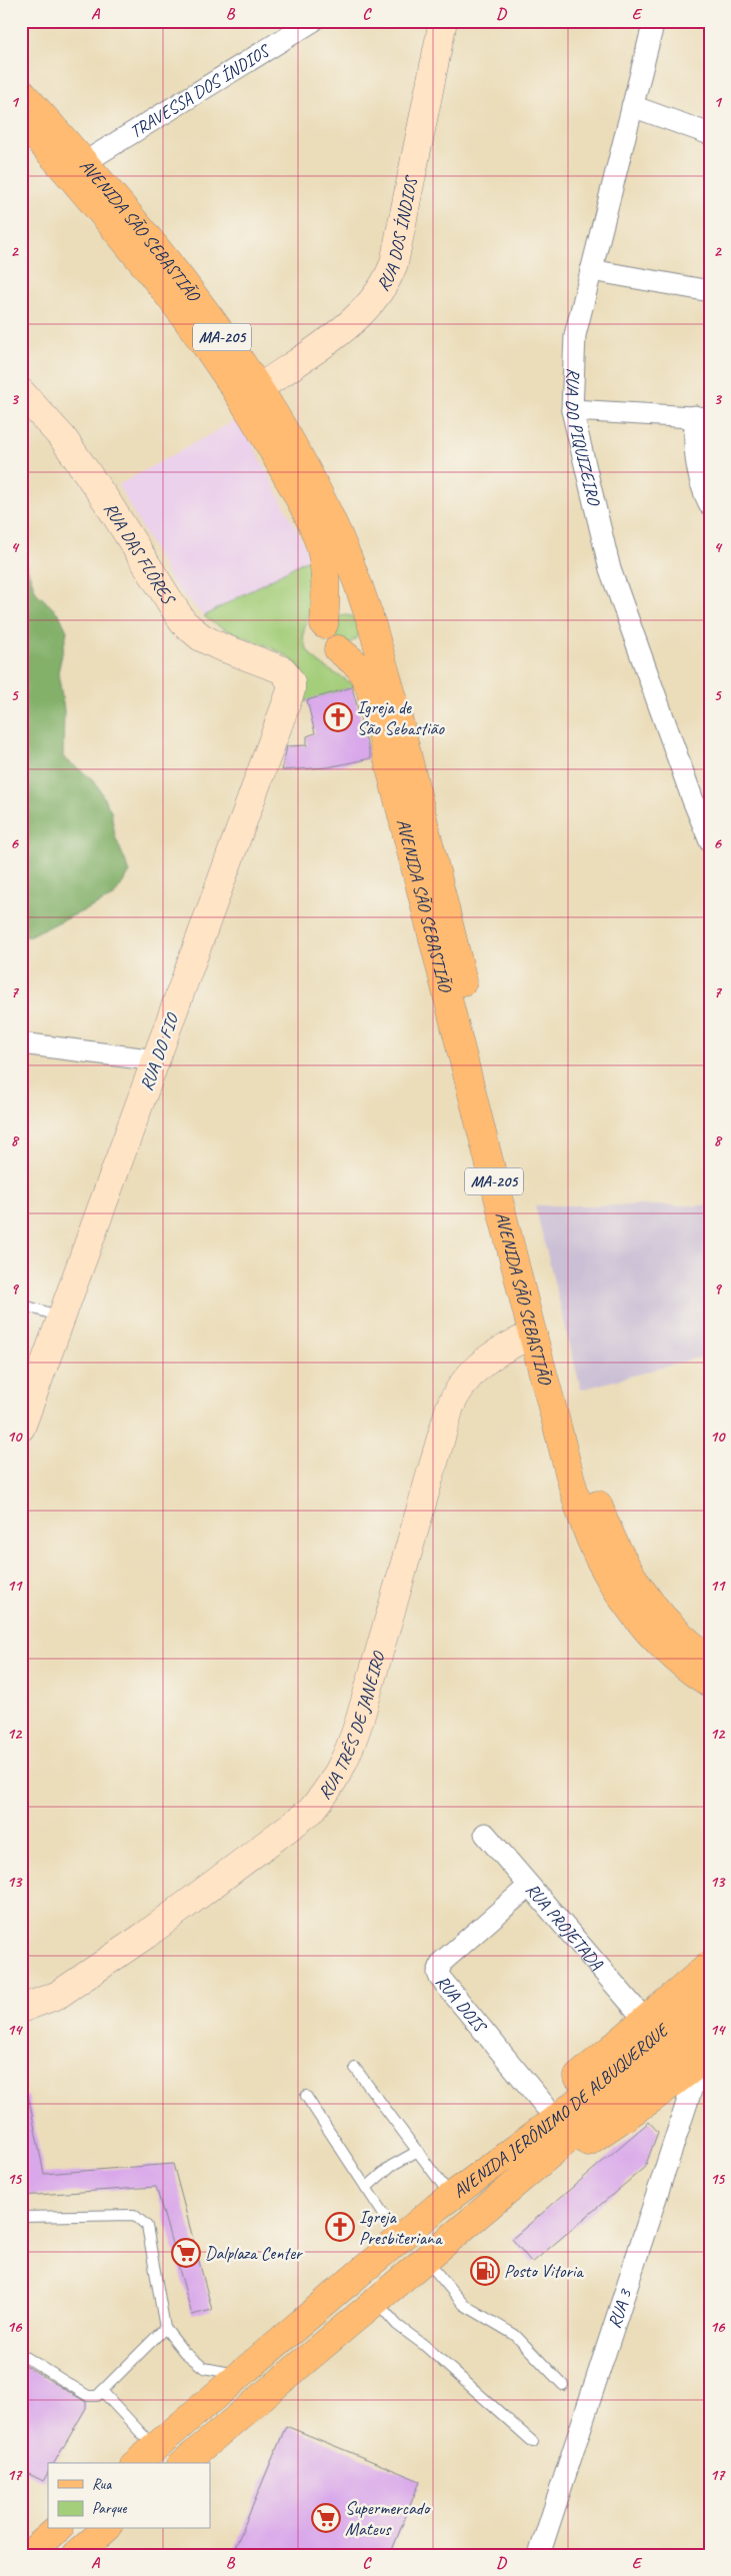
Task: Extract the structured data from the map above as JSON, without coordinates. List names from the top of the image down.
{
  "streets": {
    "main road": ["AVENIDA SÃO SEBASTIÃO", "MA-205", "AVENIDA JERÔNIMO DE ALBUQUERQUE"],
    "street": [
      "TRAVESSA DOS ÍNDIOS",
      "RUA DOS ÍNDIOS",
      "RUA DO PIQUIZEIRO",
      "RUA DAS FLÔRES",
      "RUA DO FIO",
      "RUA TRÊS DE JANEIRO",
      "RUA PROJETADA",
      "RUA DOIS",
      "RUA 3"
    ]
  },
  "crossings": [
    ["TRAVESSA DOS ÍNDIOS", "AVENIDA SÃO SEBASTIÃO"],
    ["AVENIDA SÃO SEBASTIÃO", "RUA DOS ÍNDIOS"],
    ["AVENIDA SÃO SEBASTIÃO", "RUA TRÊS DE JANEIRO"],
    ["RUA DAS FLÔRES", "RUA DO FIO"],
    ["RUA PROJETADA", "RUA DOIS"]
  ],
  "places": {
    "church": ["Igreja de São Sebastião", "Igreja Presbiteriana"],
    "supermarket": ["Dalplaza Center", "Supermercado Mateus"],
    "fuel station": ["Posto Vitoria"]
  },
  "legend": ["Rua", "Parque"],
  "grid": {
    "columns": [
      "A",
      "B",
      "C",
      "D",
      "E"
    ],
    "rows": [
      "1",
      "2",
      "3",
      "4",
      "5",
      "6",
      "7",
      "8",
      "9",
      "10",
      "11",
      "12",
      "13",
      "14",
      "15",
      "16",
      "17"
    ]
  }
}
